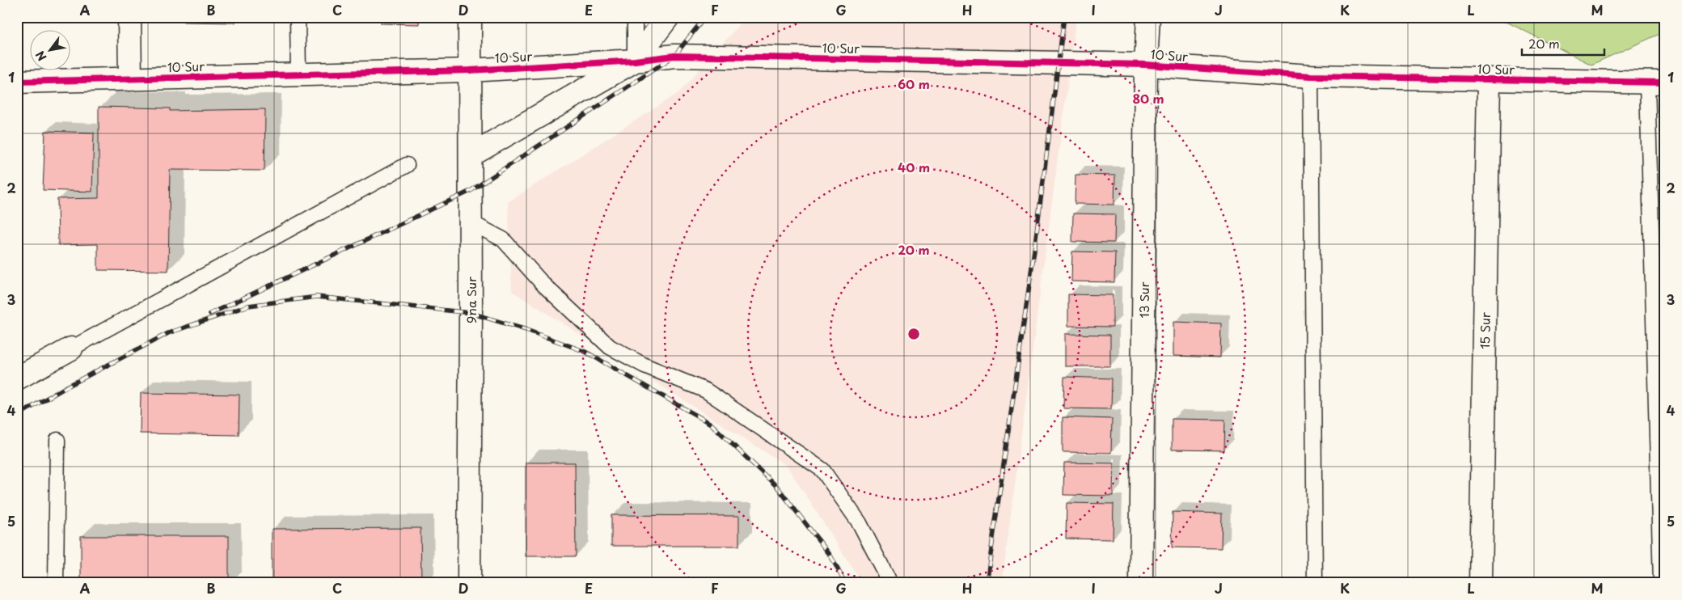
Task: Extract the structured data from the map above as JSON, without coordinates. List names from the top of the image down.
{
  "streets": {
    "street": [
      "10 Sur",
      "9na Sur",
      "13 Sur",
      "15 Sur"
    ]
  },
  "crossings": [
    ["10 Sur", "9na Sur"],
    ["10 Sur", "13 Sur"],
    ["10 Sur", "15 Sur"]
  ],
  "scale_bar": "20 m",
  "north": "bottom left",
  "grid": {
    "columns": [
      "A",
      "B",
      "C",
      "D",
      "E",
      "F",
      "G",
      "H",
      "I",
      "J",
      "K",
      "L",
      "M"
    ],
    "rows": [
      "1",
      "2",
      "3",
      "4",
      "5"
    ]
  },
  "rings": [
    "60 m",
    "80 m",
    "40 m",
    "20 m"
  ]
}
